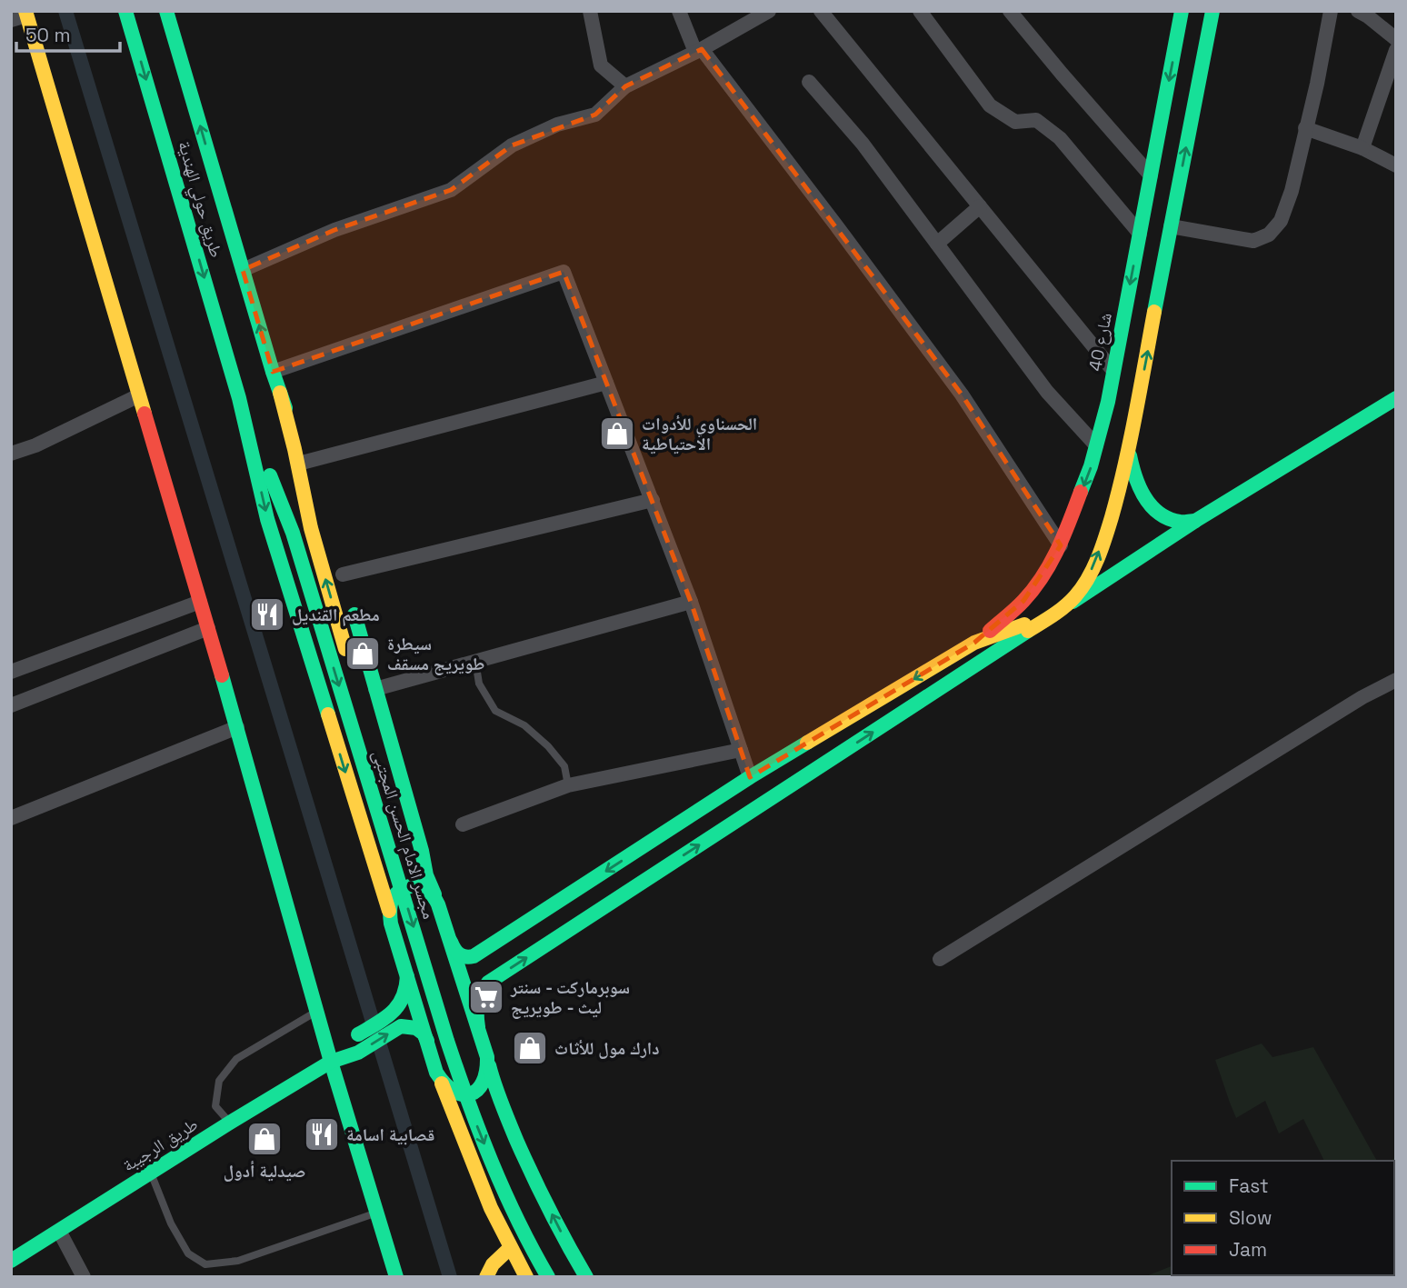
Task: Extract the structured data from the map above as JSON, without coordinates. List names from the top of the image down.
{
  "streets": {
    "main road": [
      "طريق حولي الهندية",
      "شارع 40",
      "مجسر الامام الحسن المجتبى",
      "طريق الرجيبة"
    ]
  },
  "crossings": [
    ["طريق حولي الهندية", "مجسر الامام الحسن المجتبى"]
  ],
  "places": {
    "shop": [
      "الحسناوي للأدوات الاحتياطية",
      "سيطرة طويريج مسقف",
      "دارك مول للأثاث",
      "صيدلية أدول"
    ],
    "restaurant": ["مطعم القنديل", "قصابية اسامة"],
    "supermarket": ["سوبرماركت - سنتر ليث - طويريج"]
  },
  "legend": ["Fast", "Slow", "Jam"],
  "scale_bar": "50 m"
}
